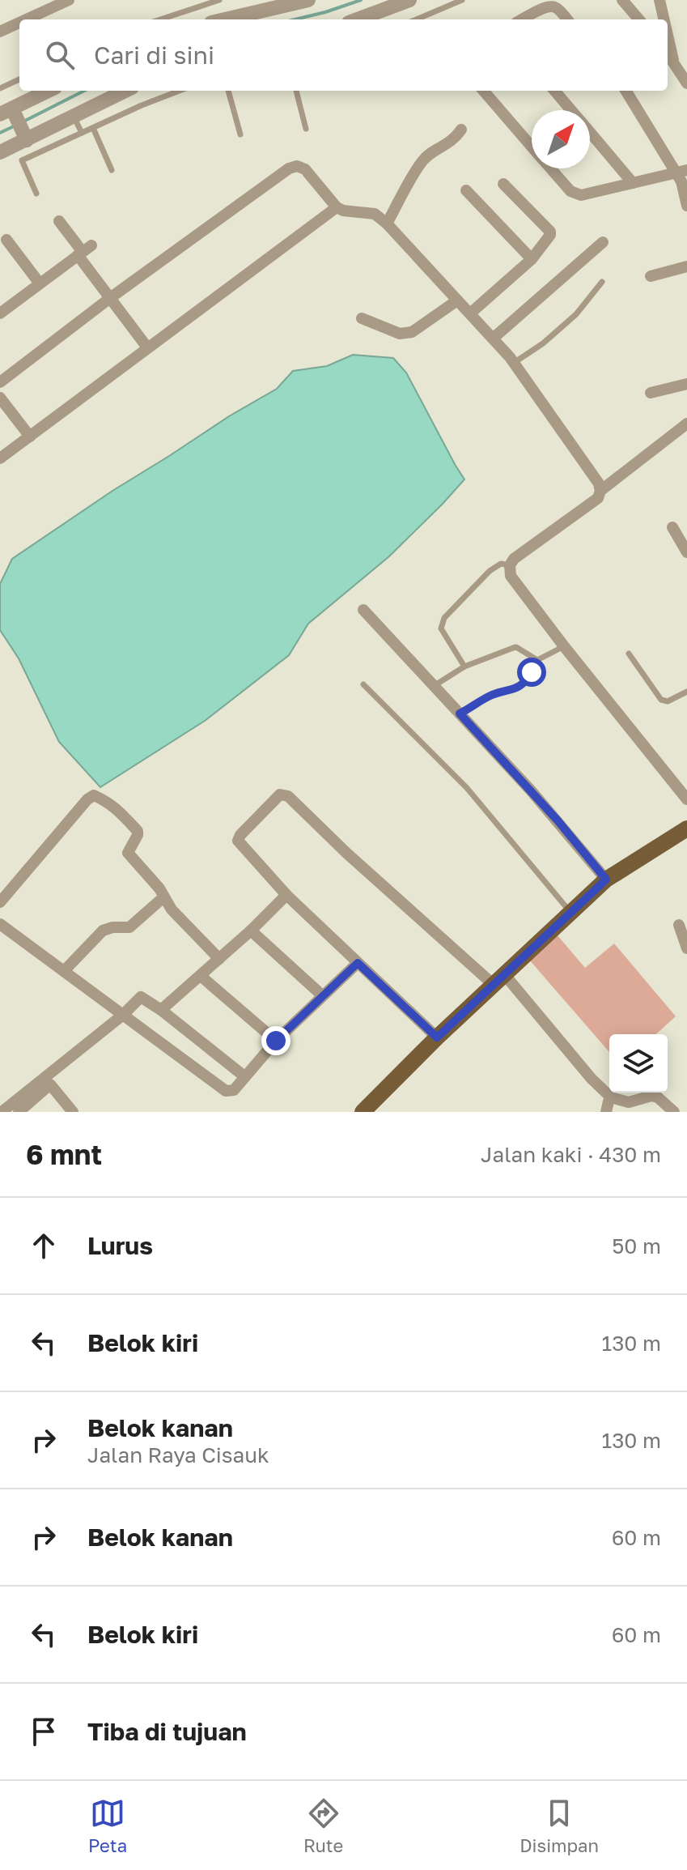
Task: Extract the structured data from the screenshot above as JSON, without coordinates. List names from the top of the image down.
{
  "north": "top right",
  "page": {
    "search": "Cari di sini",
    "heading": ["6 mnt", "Jalan kaki · 430 m"],
    "list": [
      ["Lurus", "50 m"],
      ["Belok kiri", "130 m"],
      ["Belok kanan", "Jalan Raya Cisauk", "130 m"],
      ["Belok kanan", "60 m"],
      ["Belok kiri", "60 m"],
      "Tiba di tujuan"
    ],
    "nav": ["Peta", "Rute", "Disimpan"]
  }
}
